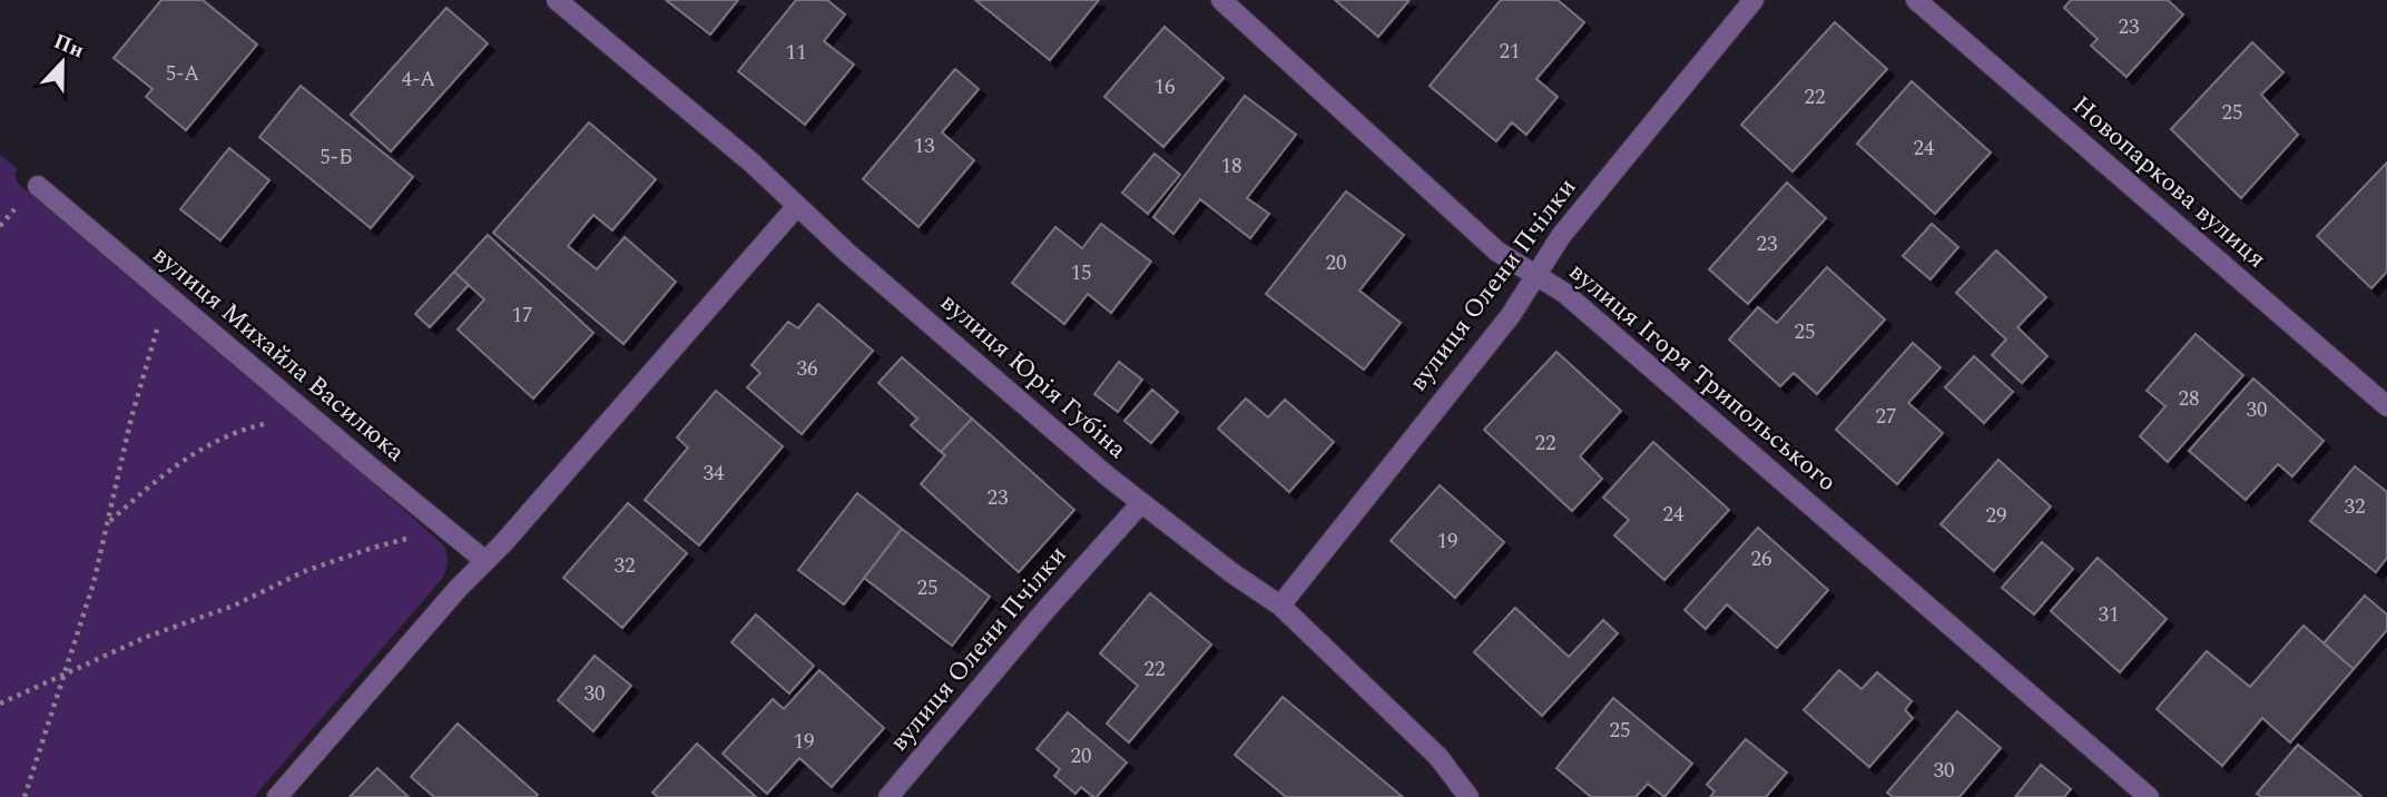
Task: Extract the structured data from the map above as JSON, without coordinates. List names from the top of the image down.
{
  "streets": {
    "street": [
      "Новопаркова вулиця",
      "вулиця Олени Пчілки",
      "вулиця Михайла Василюка",
      "вулиця Юрія Губіна",
      "вулиця Ігоря Трипольського"
    ]
  },
  "crossings": [
    ["вулиця Олени Пчілки", "вулиця Юрія Губіна"],
    ["вулиця Олени Пчілки", "вулиця Ігоря Трипольського"]
  ],
  "house_numbers": [
    "23",
    "21",
    "11",
    "5-А",
    "4-А",
    "16",
    "22",
    "25",
    "13",
    "24",
    "5-Б",
    "18",
    "23",
    "20",
    "15",
    "17",
    "25",
    "36",
    "28",
    "30",
    "27",
    "22",
    "34",
    "23",
    "32",
    "24",
    "29",
    "19",
    "26",
    "32",
    "25",
    "31",
    "22",
    "30",
    "25",
    "19",
    "20",
    "30"
  ],
  "north": "top"
}
